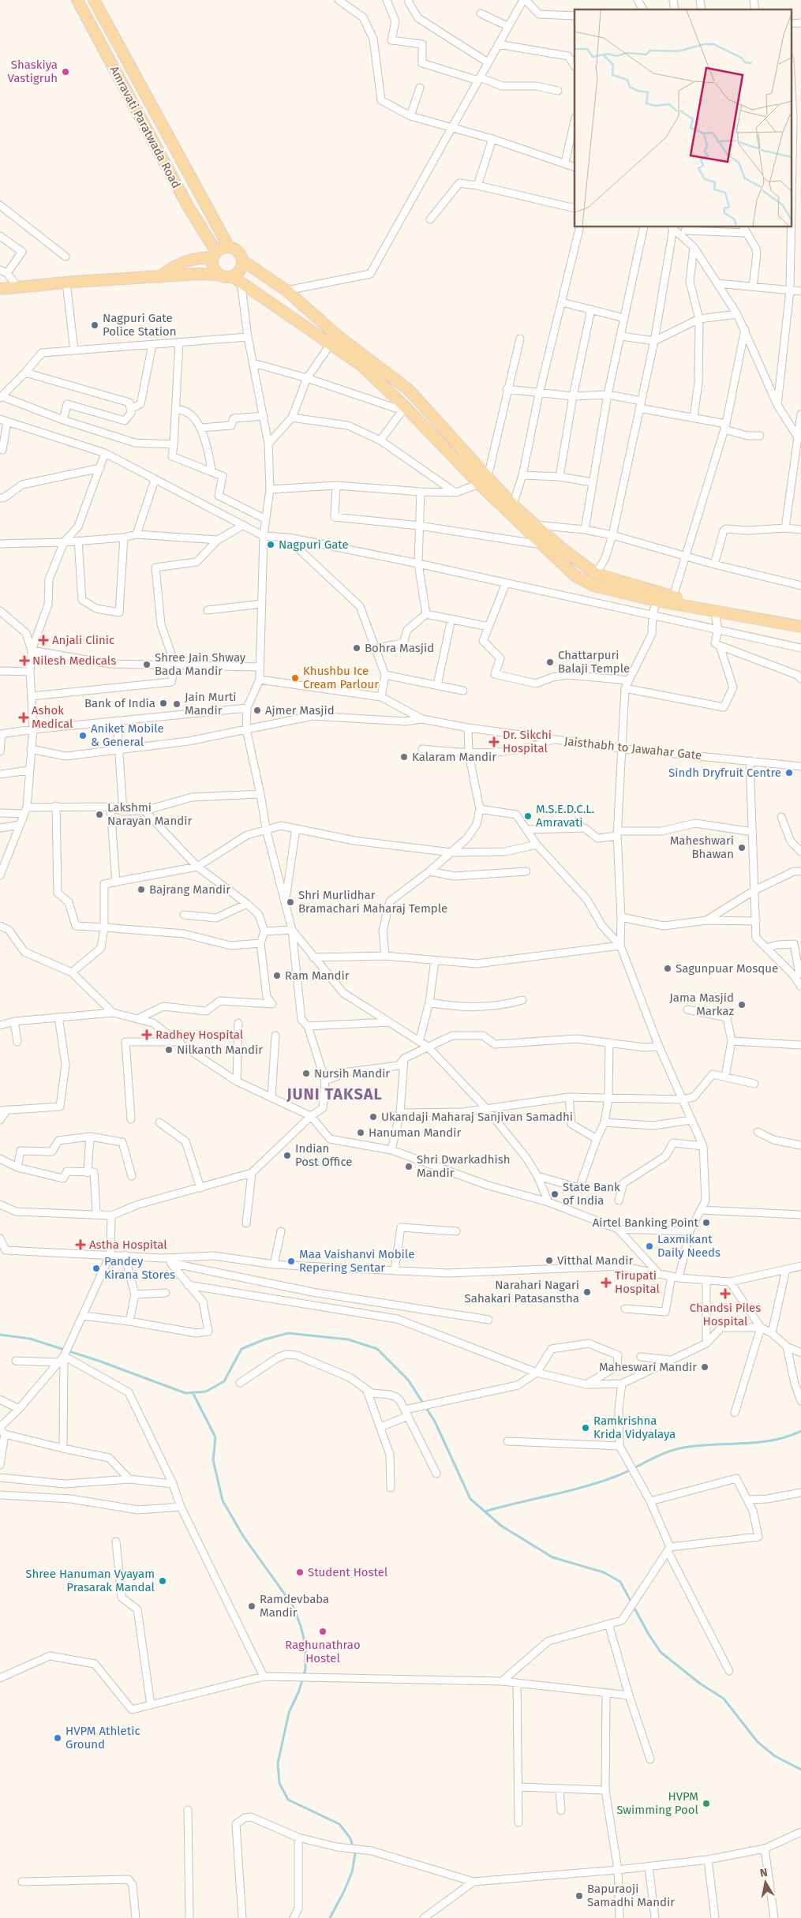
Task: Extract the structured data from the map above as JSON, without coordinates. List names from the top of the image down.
{
  "streets": {
    "main road": ["Amravati Paratwada Road"],
    "street": ["Jaisthabh to Jawahar Gate"]
  },
  "districts": ["JUNI TAKSAL"],
  "places": {
    "other": [
      "Shaskiya Vastigruh",
      "Nagpuri Gate Police Station",
      "Nagpuri Gate",
      "Bohra Masjid",
      "Chattarpuri Balaji Temple",
      "Shree Jain Shway Bada Mandir",
      "Khushbu Ice Cream Parlour",
      "Bank of India",
      "Jain Murti Mandir",
      "Ajmer Masjid",
      "Aniket Mobile & General",
      "Kalaram Mandir",
      "Sindh Dryfruit Centre",
      "Lakshmi Narayan Mandir",
      "M.S.E.D.C.L. Amravati",
      "Maheshwari Bhawan",
      "Bajrang Mandir",
      "Shri Murlidhar Bramachari Maharaj Temple",
      "Sagunpuar Mosque",
      "Ram Mandir",
      "Jama Masjid Markaz",
      "Nilkanth Mandir",
      "Nursih Mandir",
      "Ukandaji Maharaj Sanjivan Samadhi",
      "Hanuman Mandir",
      "Indian Post Office",
      "Shri Dwarkadhish Mandir",
      "State Bank of India",
      "Airtel Banking Point",
      "Laxmikant Daily Needs",
      "Vitthal Mandir",
      "Maa Vaishanvi Mobile Repering Sentar",
      "Pandey Kirana Stores",
      "Narahari Nagari Sahakari Patasanstha",
      "Maheswari Mandir",
      "Ramkrishna Krida Vidyalaya",
      "Student Hostel",
      "Shree Hanuman Vyayam Prasarak Mandal",
      "Ramdevbaba Mandir",
      "Raghunathrao Hostel",
      "HVPM Athletic Ground",
      "HVPM Swimming Pool",
      "Bapuraoji Samadhi Mandir"
    ],
    "health": [
      "Anjali Clinic",
      "Nilesh Medicals",
      "Ashok Medical",
      "Dr. Sikchi Hospital",
      "Radhey Hospital",
      "Astha Hospital",
      "Tirupati Hospital",
      "Chandsi Piles Hospital"
    ]
  },
  "north": "top"
}
